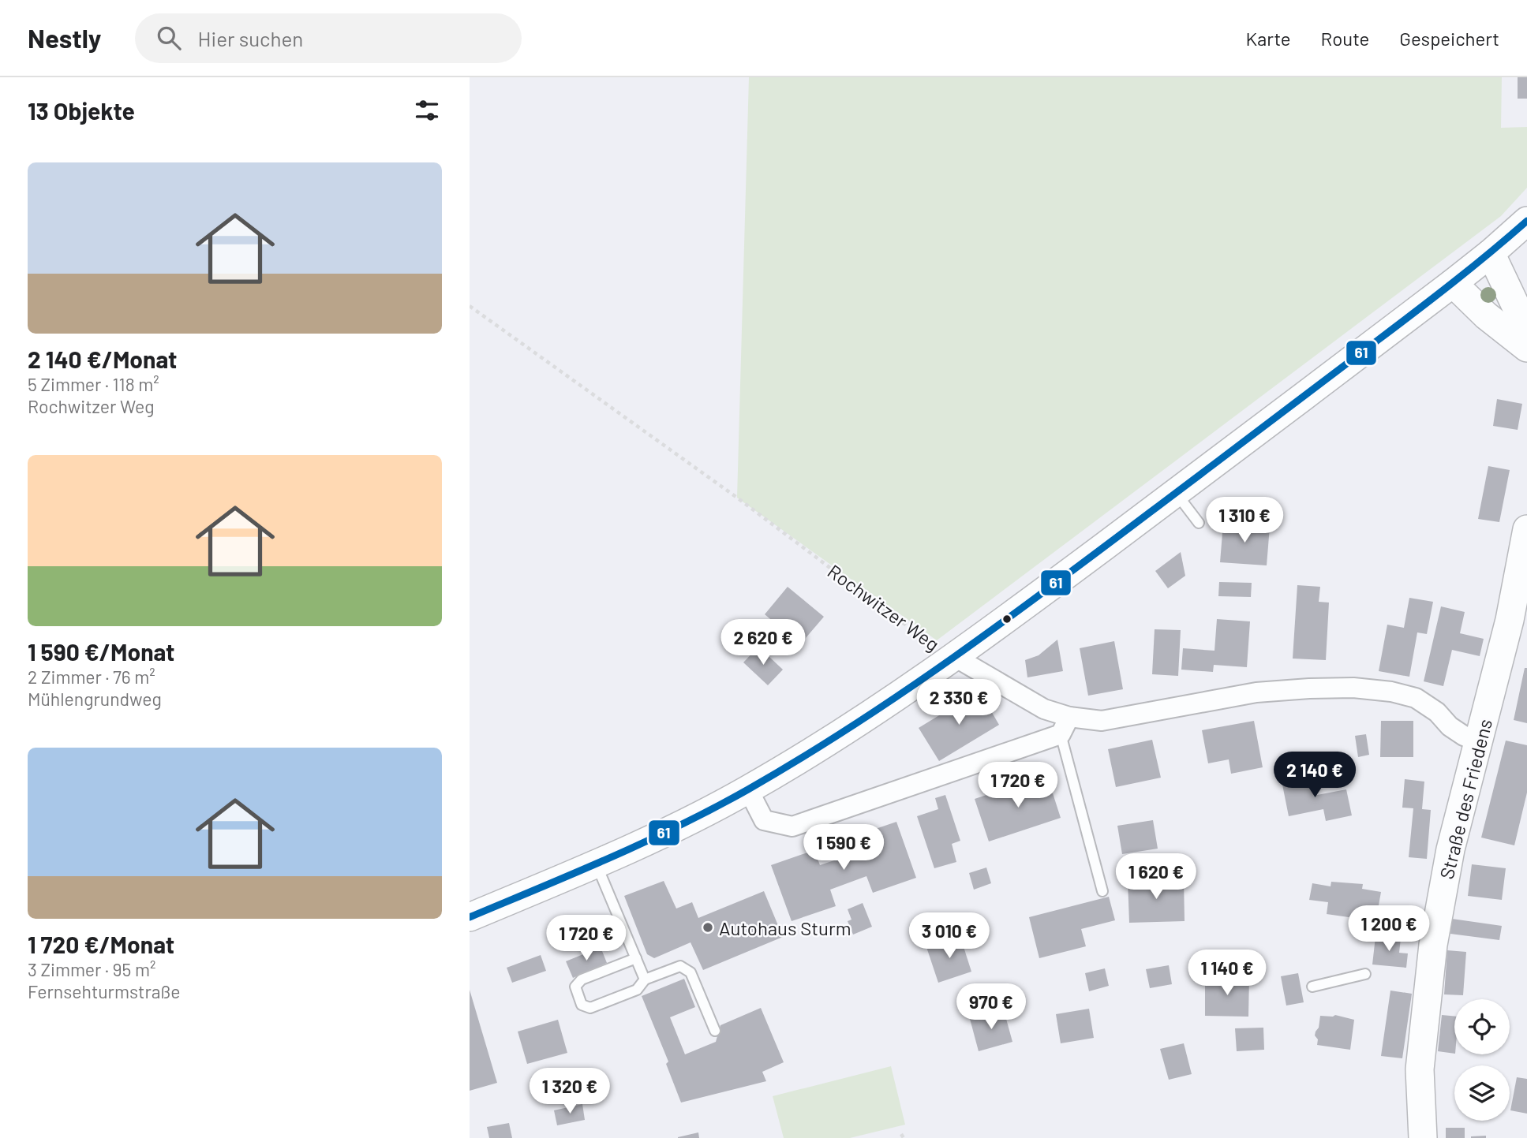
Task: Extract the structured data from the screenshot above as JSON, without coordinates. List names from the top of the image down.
{
  "streets": {
    "street": ["Rochwitzer Weg", "Straße des Friedens"]
  },
  "crossings": [
    ["Rochwitzer Weg", "Straße des Friedens"]
  ],
  "places": ["Autohaus Sturm"],
  "lines": ["transit line 61"],
  "page": {
    "header": "Nestly",
    "search": "Hier suchen",
    "nav": ["Karte", "Route", "Gespeichert"],
    "heading": "13 Objekte",
    "list": [
      {
        "name": "2 140 €/Monat",
        "note": "5 Zimmer · 118 m² · Rochwitzer Weg"
      },
      {
        "name": "1 590 €/Monat",
        "note": "2 Zimmer · 76 m² · Mühlengrundweg"
      },
      {
        "name": "1 720 €/Monat",
        "note": "3 Zimmer · 95 m² · Fernsehturmstraße"
      }
    ],
    "price": [
      "1 310 €",
      "2 620 €",
      "2 330 €",
      "2 140 €",
      "1 720 €",
      "1 590 €",
      "1 620 €",
      "1 200 €",
      "3 010 €",
      "1 720 €",
      "1 140 €",
      "970 €",
      "1 320 €"
    ]
  }
}
